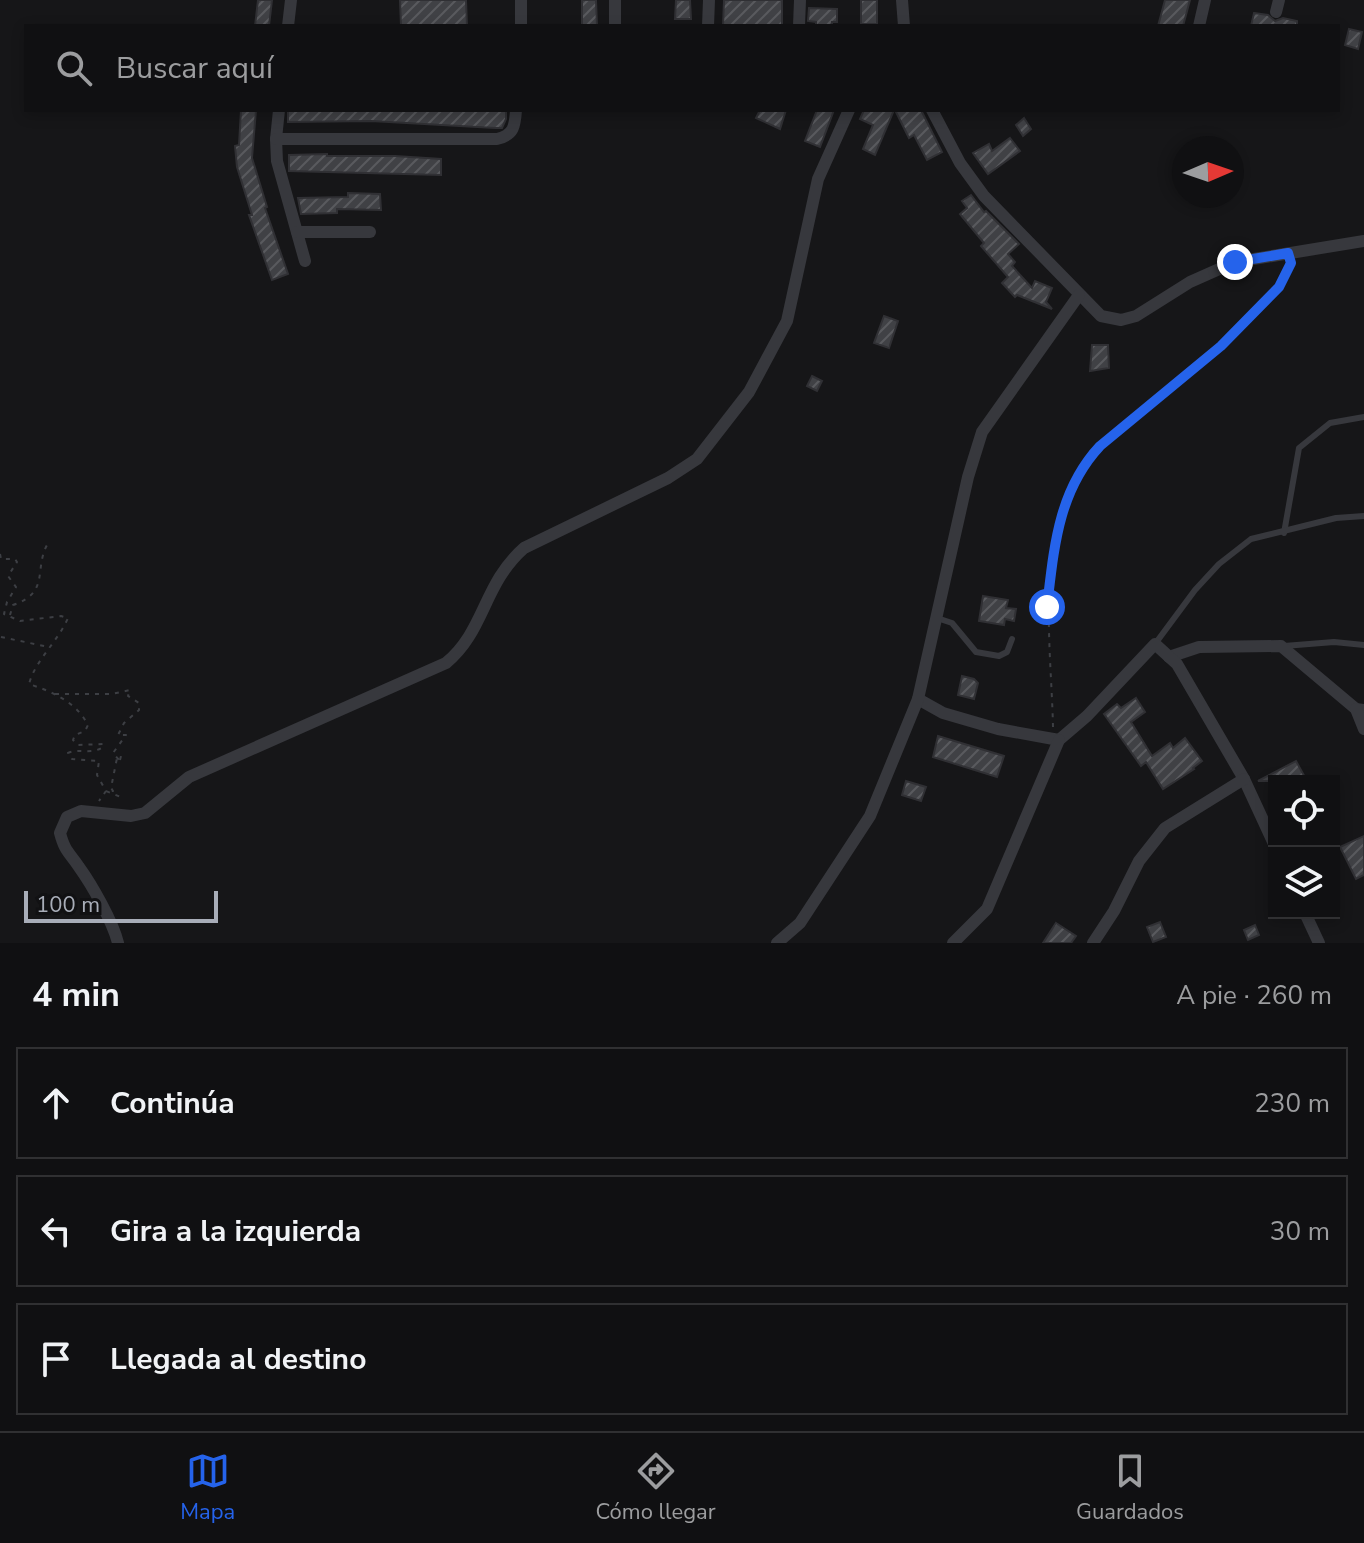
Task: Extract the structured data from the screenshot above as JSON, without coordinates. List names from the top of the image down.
{
  "scale_bar": "100 m",
  "north": "right",
  "page": {
    "search": "Buscar aquí",
    "scale": "100 m",
    "heading": ["4 min", "A pie · 260 m"],
    "list": [
      ["Continúa", "230 m"],
      ["Gira a la izquierda", "30 m"],
      "Llegada al destino"
    ],
    "nav": ["Mapa", "Cómo llegar", "Guardados"]
  }
}
